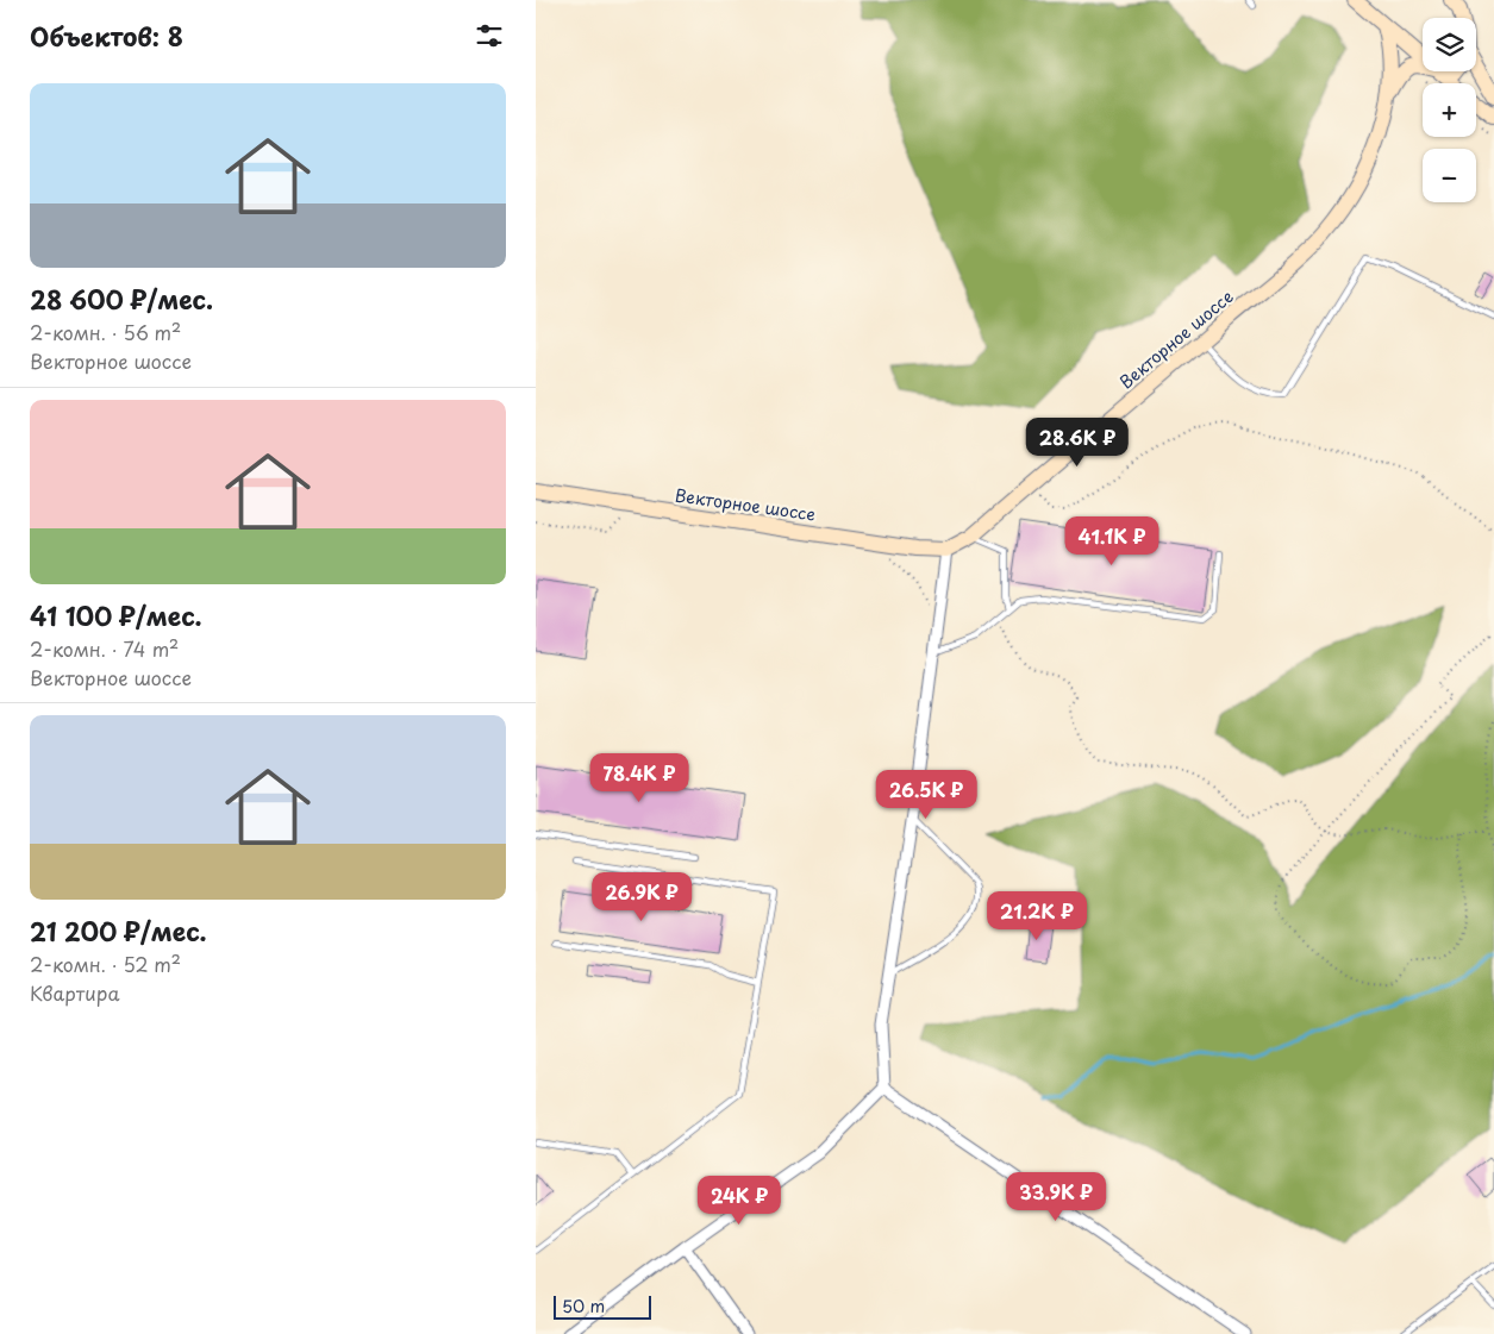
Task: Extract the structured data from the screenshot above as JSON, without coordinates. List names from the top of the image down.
{
  "streets": {
    "main road": ["Векторное шоссе"]
  },
  "scale_bar": "50 m",
  "page": {
    "heading": "Объектов: 8",
    "map_buttons": ["+", "−"],
    "list": [
      {
        "name": "28 600 ₽/мес.",
        "note": "2-комн. · 56 m² · Векторное шоссе"
      },
      {
        "name": "41 100 ₽/мес.",
        "note": "2-комн. · 74 m² · Векторное шоссе"
      },
      {
        "name": "21 200 ₽/мес.",
        "note": "2-комн. · 52 m² · Квартира"
      }
    ],
    "price": [
      "28.6K ₽",
      "41.1K ₽",
      "78.4K ₽",
      "26.5K ₽",
      "26.9K ₽",
      "21.2K ₽",
      "33.9K ₽",
      "24K ₽"
    ],
    "scale": "50 m"
  }
}
